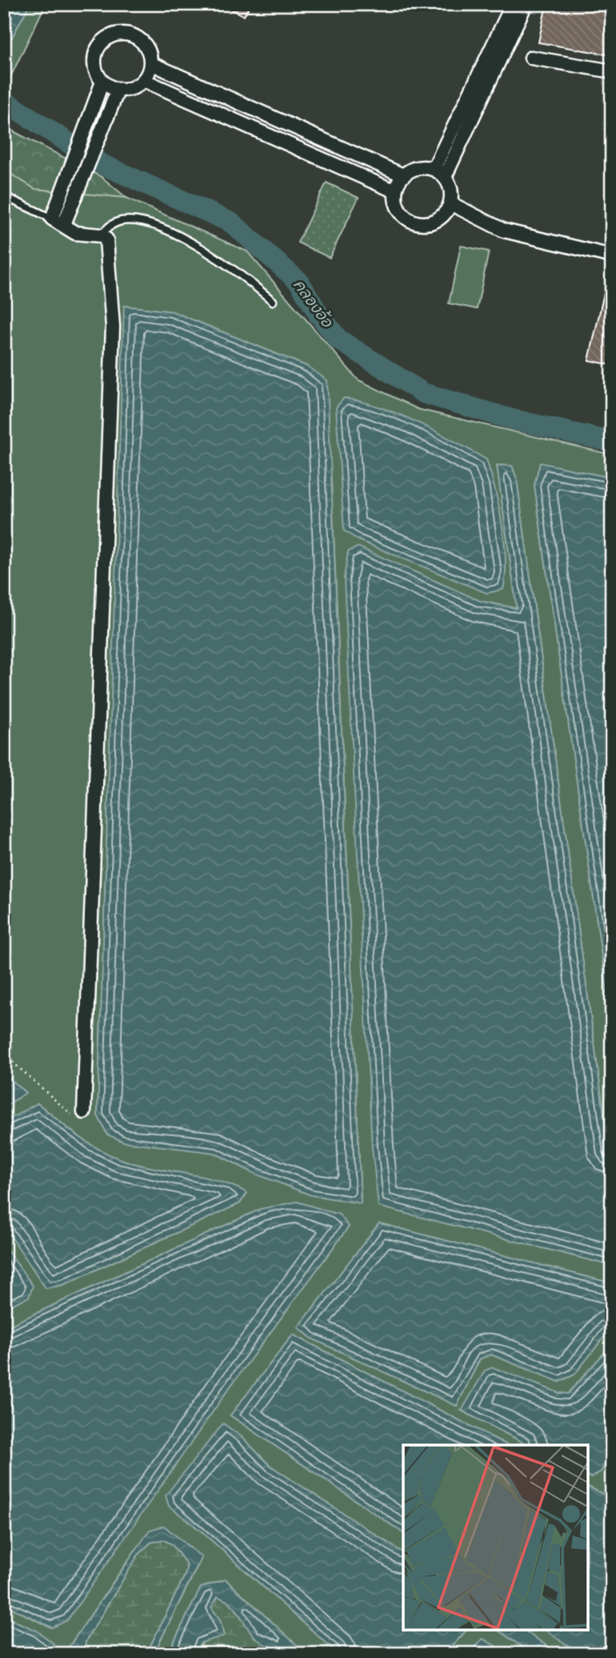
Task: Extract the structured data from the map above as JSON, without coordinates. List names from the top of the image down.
{
  "water": ["คลองอ้อ"]
}
